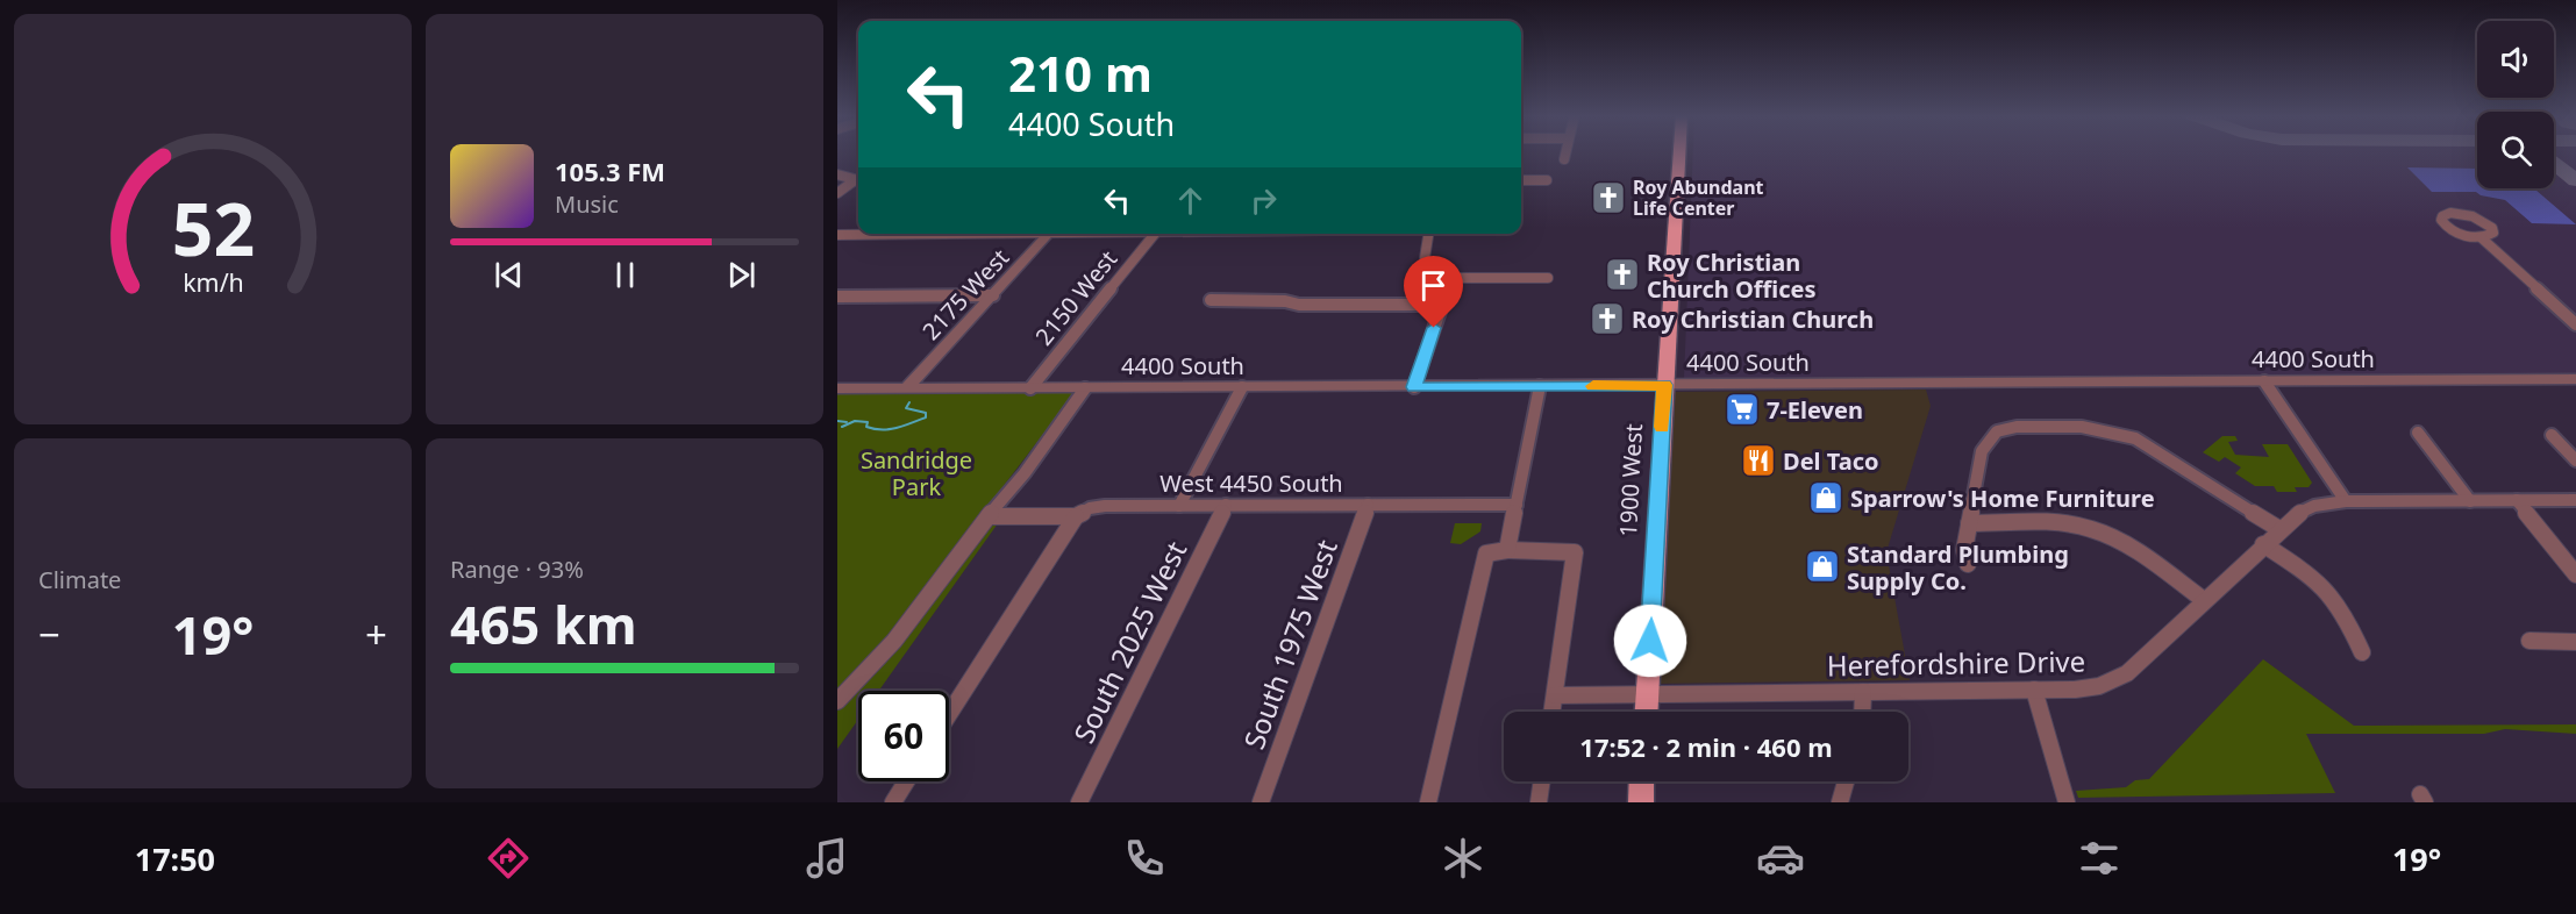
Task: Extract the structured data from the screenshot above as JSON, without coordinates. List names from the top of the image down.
{
  "streets": {
    "main road": ["1900 West"],
    "street": [
      "2175 West",
      "2150 West",
      "4400 South",
      "West 4450 South",
      "South 2025 West",
      "South 1975 West",
      "Herefordshire Drive"
    ]
  },
  "crossings": [
    ["2175 West", "4400 South"],
    ["2150 West", "4400 South"],
    ["4400 South", "1900 West"],
    ["1900 West", "Herefordshire Drive"],
    ["West 4450 South", "South 2025 West"],
    ["West 4450 South", "South 1975 West"]
  ],
  "parks": ["Sandridge Park"],
  "places": {
    "church": ["Roy Abundant Life Center", "Roy Christian Church Offices", "Roy Christian Church"],
    "supermarket": ["7-Eleven"],
    "restaurant": ["Del Taco"],
    "shop": ["Sparrow's Home Furniture", "Standard Plumbing Supply Co."]
  },
  "page": {
    "turn": ["210 m", "4400 South"],
    "song": ["105.3 FM", "Music"],
    "tile": [
      "Climate",
      ["Range · 93%", "465 km"]
    ],
    "heat": ["−", "19°", "+"],
    "limit": "60",
    "trip": "17:52 · 2 min · 460 m",
    "tabs": ["17:50", "19°"],
    "gauge": ["52", "km/h"]
  }
}
